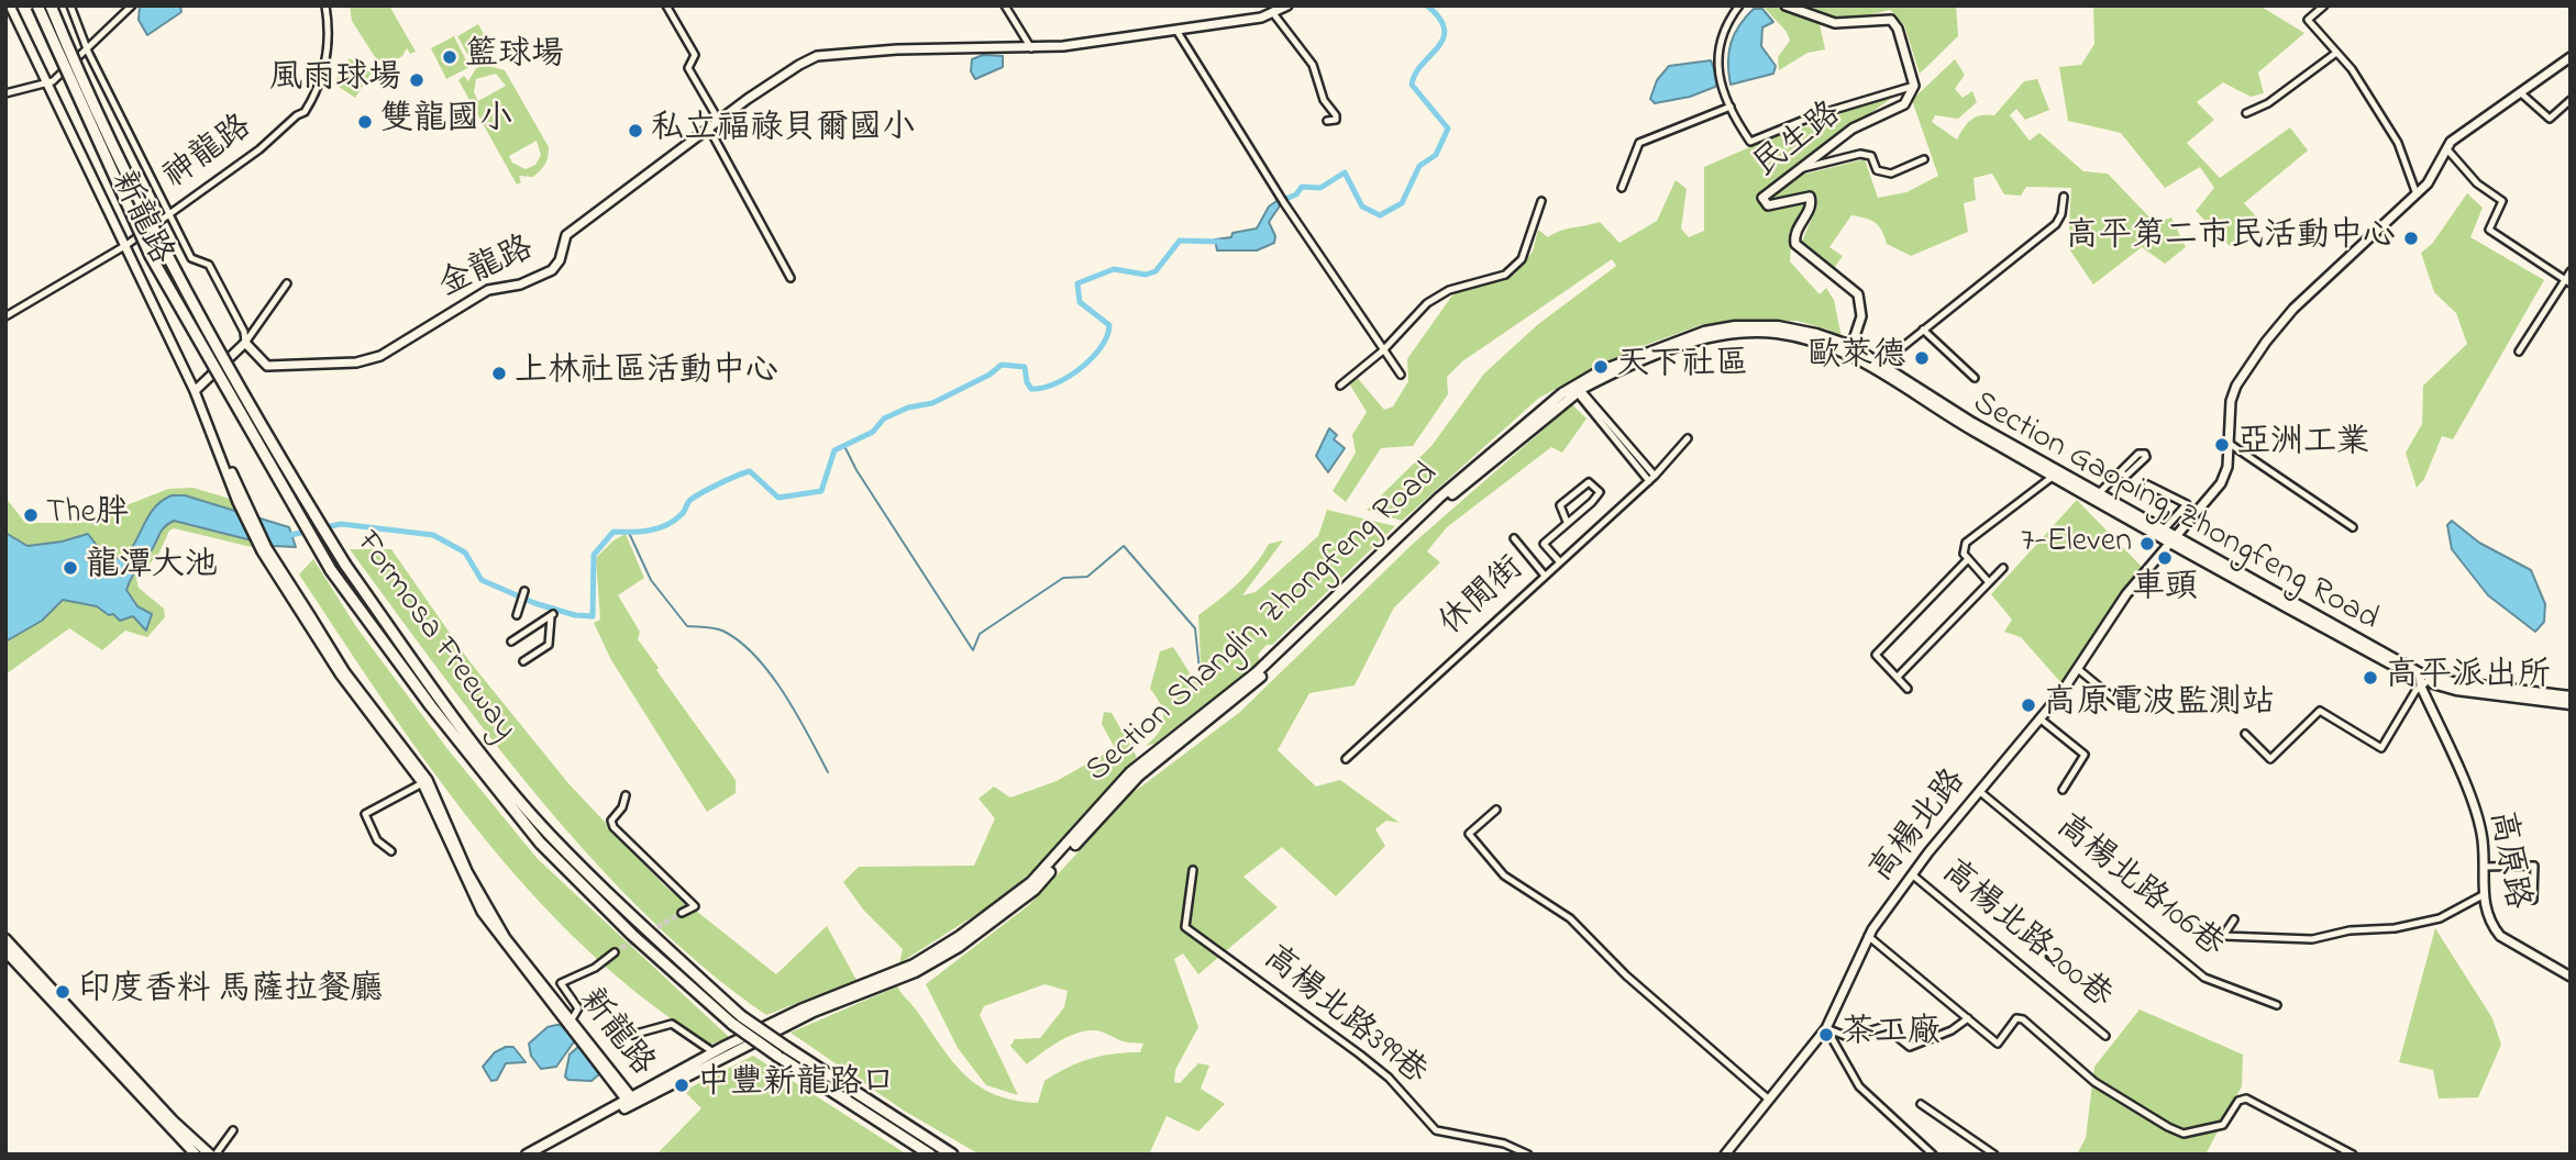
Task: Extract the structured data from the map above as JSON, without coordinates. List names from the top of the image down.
{
  "streets": {
    "highway": ["Formosa Freeway"],
    "main road": ["Section Gaoping, Zhongfeng Road", "Section Shanglin, Zhongfeng Road"],
    "street": [
      "民生路",
      "神龍路",
      "新龍路",
      "金龍路",
      "休閒街",
      "高楊北路",
      "高原路",
      "高楊北路106巷",
      "高楊北路200巷",
      "高楊北路399巷"
    ]
  },
  "crossings": [
    ["民生路", "Section Gaoping, Zhongfeng Road"],
    ["神龍路", "新龍路"],
    ["新龍路", "金龍路"],
    ["新龍路", "Section Shanglin, Zhongfeng Road"],
    ["Section Gaoping, Zhongfeng Road", "Section Shanglin, Zhongfeng Road"],
    ["Section Gaoping, Zhongfeng Road", "高楊北路"],
    ["Section Gaoping, Zhongfeng Road", "高原路"],
    ["高楊北路", "高楊北路106巷"],
    ["高楊北路", "高楊北路200巷"]
  ],
  "places": [
    "籃球場",
    "風雨球場",
    "雙龍國小",
    "私立福祿貝爾國小",
    "高平第二市民活動中心",
    "歐萊德",
    "天下社區",
    "上林社區活動中心",
    "亞洲工業",
    "The胖",
    "7-Eleven",
    "車頭",
    "龍潭大池",
    "高平派出所",
    "高原電波監測站",
    "印度香料 馬薩拉餐廳",
    "茶工廠",
    "中豐新龍路口"
  ]
}
